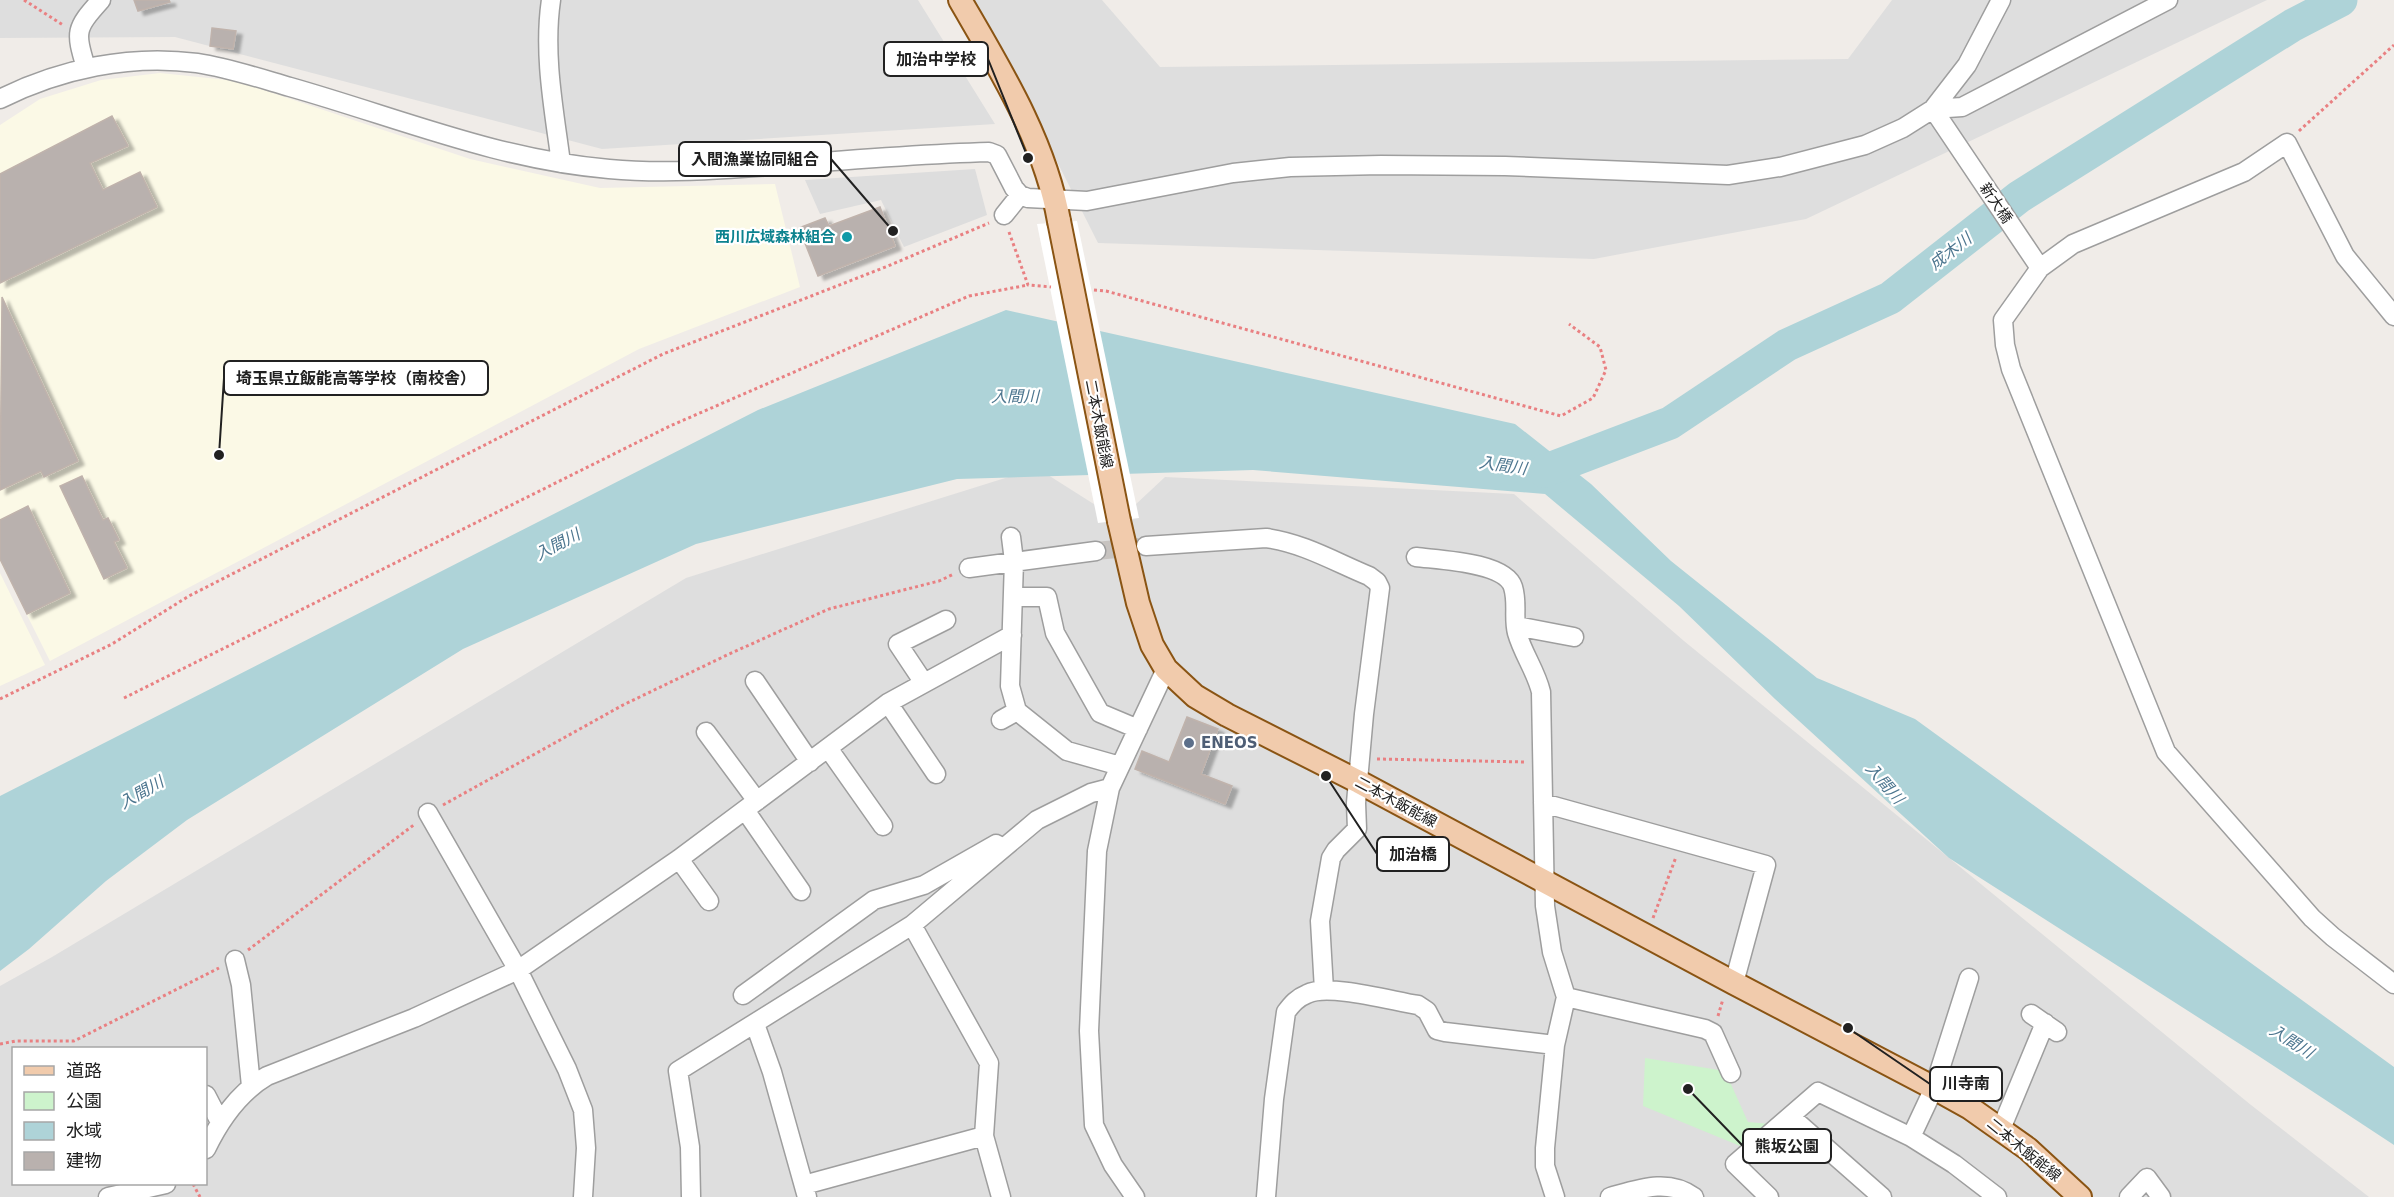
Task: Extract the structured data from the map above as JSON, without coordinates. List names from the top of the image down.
{
  "streets": {
    "main road": ["二本木飯能線"],
    "street": ["新大橋"]
  },
  "water": ["成木川", "入間川"],
  "places": [
    "加治中学校",
    "入間漁業協同組合",
    "西川広域森林組合",
    "埼玉県立飯能高等学校（南校舎）",
    "ENEOS",
    "加治橋",
    "川寺南",
    "熊坂公園"
  ],
  "legend": [
    "道路",
    "公園",
    "水域",
    "建物"
  ]
}
